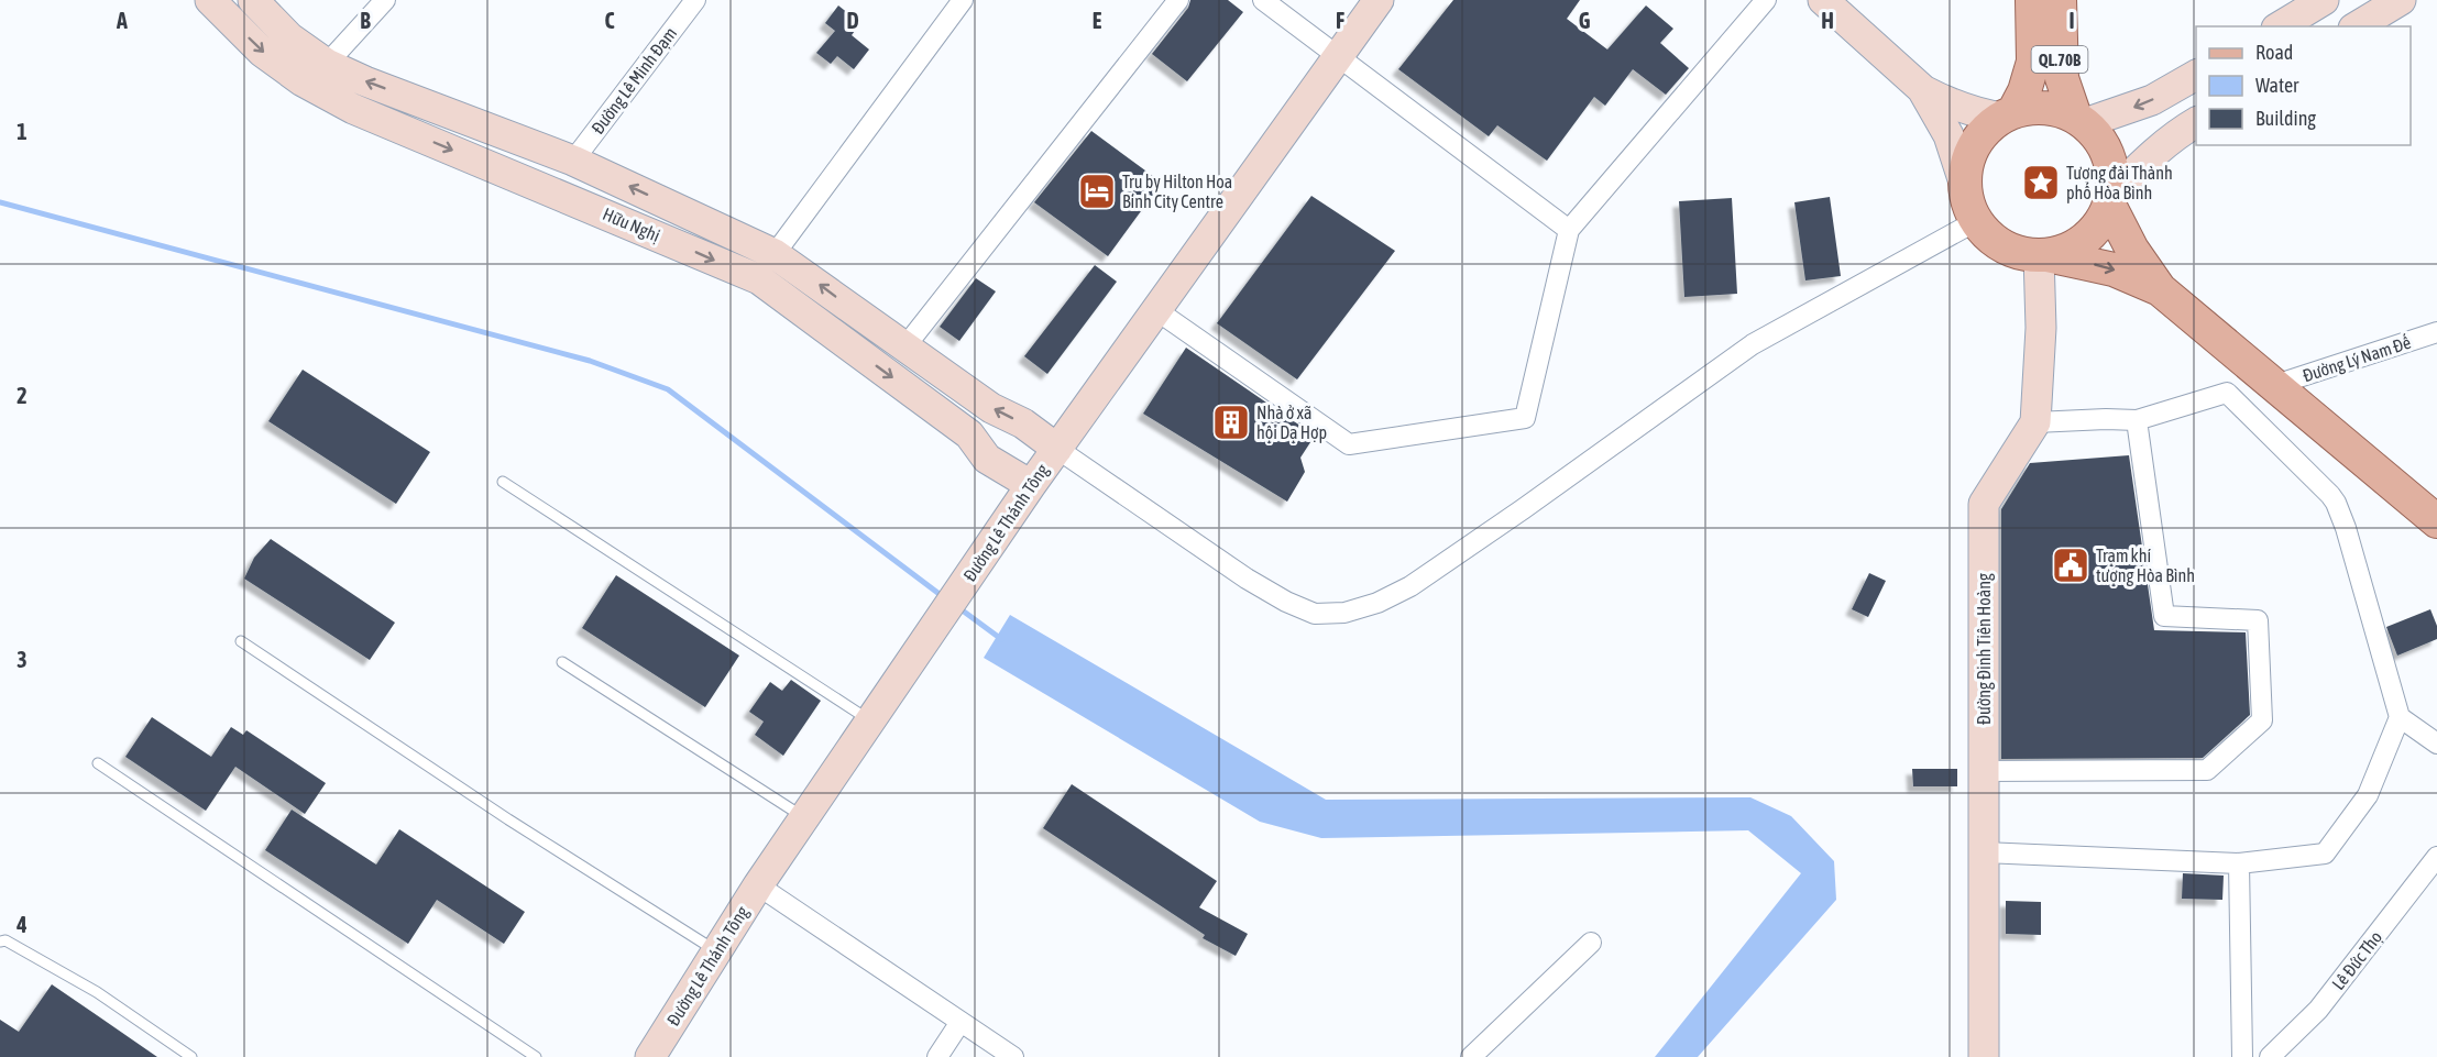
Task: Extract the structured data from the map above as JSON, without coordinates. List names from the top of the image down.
{
  "streets": {
    "main road": [
      "QL.70B",
      "Hữu Nghị",
      "Đường Lê Thánh Tông",
      "Đường Đinh Tiên Hoàng"
    ],
    "street": ["Đường Lê Minh Đạm", "Đường Lý Nam Đế", "Lê Đức Thọ"]
  },
  "crossings": [
    ["QL.70B", "Đường Đinh Tiên Hoàng"],
    ["Đường Lê Minh Đạm", "Hữu Nghị"],
    ["Hữu Nghị", "Đường Lê Thánh Tông"]
  ],
  "places": {
    "place": ["Tượng đài Thành phố Hòa Bình"],
    "hotel": ["Tru by Hilton Hoa Binh City Centre"],
    "building": ["Nhà ở xã hội Dạ Hợp"],
    "public building": ["Trạm khí tượng Hòa Bình"]
  },
  "legend": ["Road", "Water", "Building"],
  "grid": {
    "columns": [
      "A",
      "B",
      "C",
      "D",
      "E",
      "F",
      "G",
      "H",
      "I"
    ],
    "rows": [
      "1",
      "2",
      "3",
      "4"
    ]
  }
}
